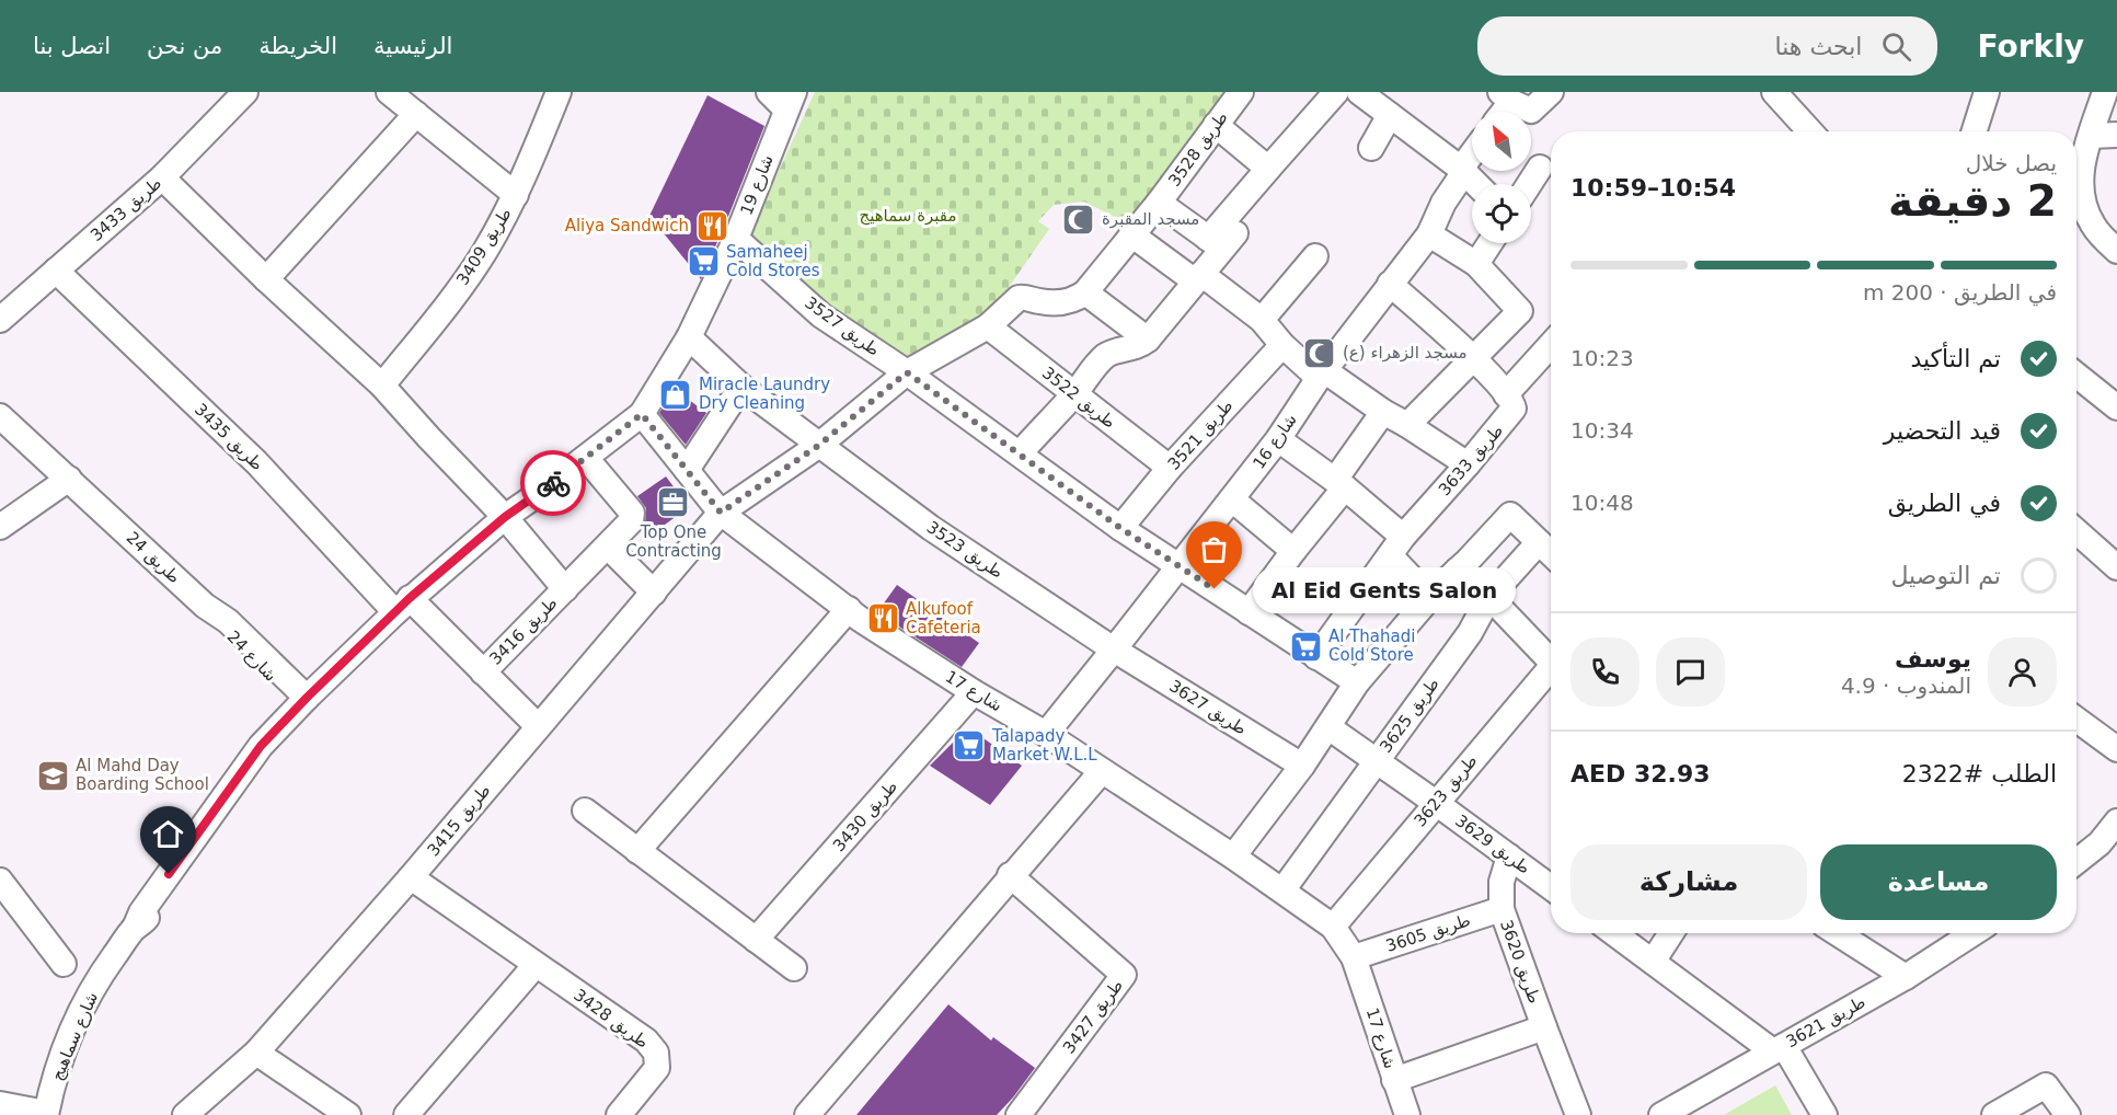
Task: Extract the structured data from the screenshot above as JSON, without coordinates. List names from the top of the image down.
{
  "streets": {
    "street": [
      "طريق 3528",
      "شارع 19",
      "طريق 3433",
      "طريق 3409",
      "طريق 3527",
      "طريق 3522",
      "طريق 3521",
      "طريق 3435",
      "شارع 16",
      "طريق 3633",
      "طريق 3523",
      "طريق 24",
      "طريق 3416",
      "شارع 24",
      "شارع 17",
      "طريق 3627",
      "طريق 3625",
      "طريق 3623",
      "طريق 3430",
      "طريق 3415",
      "طريق 3629",
      "طريق 3605",
      "طريق 3620",
      "طريق 3427",
      "طريق 3428",
      "طريق 3621",
      "شارع سماهيج"
    ]
  },
  "crossings": [
    ["شارع 19", "طريق 3527"],
    ["شارع 19", "طريق 3523"],
    ["شارع 19", "شارع 17"],
    ["شارع 19", "شارع سماهيج"],
    ["طريق 3433", "طريق 3435"],
    ["طريق 3527", "طريق 3521"],
    ["طريق 3527", "شارع 16"],
    ["طريق 3527", "طريق 3415"],
    ["طريق 3522", "طريق 3521"],
    ["طريق 3435", "طريق 3416"],
    ["طريق 3435", "شارع سماهيج"],
    ["شارع 16", "طريق 3523"],
    ["شارع 16", "شارع 17"],
    ["شارع 16", "طريق 3627"],
    ["طريق 3523", "طريق 3627"],
    ["طريق 3523", "طريق 3415"],
    ["طريق 24", "شارع 24"],
    ["طريق 3416", "طريق 3415"],
    ["طريق 3416", "شارع سماهيج"],
    ["شارع 24", "شارع سماهيج"],
    ["شارع 17", "طريق 3625"],
    ["شارع 17", "طريق 3623"],
    ["شارع 17", "طريق 3430"],
    ["شارع 17", "طريق 3415"],
    ["شارع 17", "طريق 3605"],
    ["شارع 17", "شارع سماهيج"],
    ["طريق 3625", "طريق 3629"],
    ["طريق 3623", "طريق 3629"],
    ["طريق 3415", "طريق 3428"],
    ["طريق 3629", "طريق 3620"],
    ["طريق 3605", "طريق 3620"]
  ],
  "parks": ["مقبرة سماهيج"],
  "places": {
    "mosque": ["مسجد المقبرة", "مسجد الزهراء (ع)"],
    "restaurant": ["Aliya Sandwich", "Alkufoof Cafeteria"],
    "supermarket": ["Samaheej Cold Stores", "Al Thahadi Cold Store", "Talapady Market W.L.L"],
    "shop": ["Miracle Laundry Dry Cleaning"],
    "office": ["Top One Contracting"],
    "other": ["Al Eid Gents Salon"],
    "school or university": ["Al Mahd Day Boarding School"]
  },
  "north": "top left",
  "page": {
    "header": "Forkly",
    "search": "ابحث هنا",
    "nav": [
      "الرئيسية",
      "الخريطة",
      "من نحن",
      "اتصل بنا"
    ],
    "heading": ["2 دقيقة", "يصل خلال", "10:54–10:59"],
    "panel": [
      "يوسف",
      "المندوب · 4.9",
      "الطلب #2322",
      "AED 32.93"
    ],
    "bar": "في الطريق · 200 m",
    "list": [
      ["تم التأكيد", "10:23"],
      ["قيد التحضير", "10:34"],
      ["في الطريق", "10:48"],
      "تم التوصيل"
    ],
    "bubble": "Al Eid Gents Salon",
    "buttons": ["مساعدة", "مشاركة"]
  }
}
